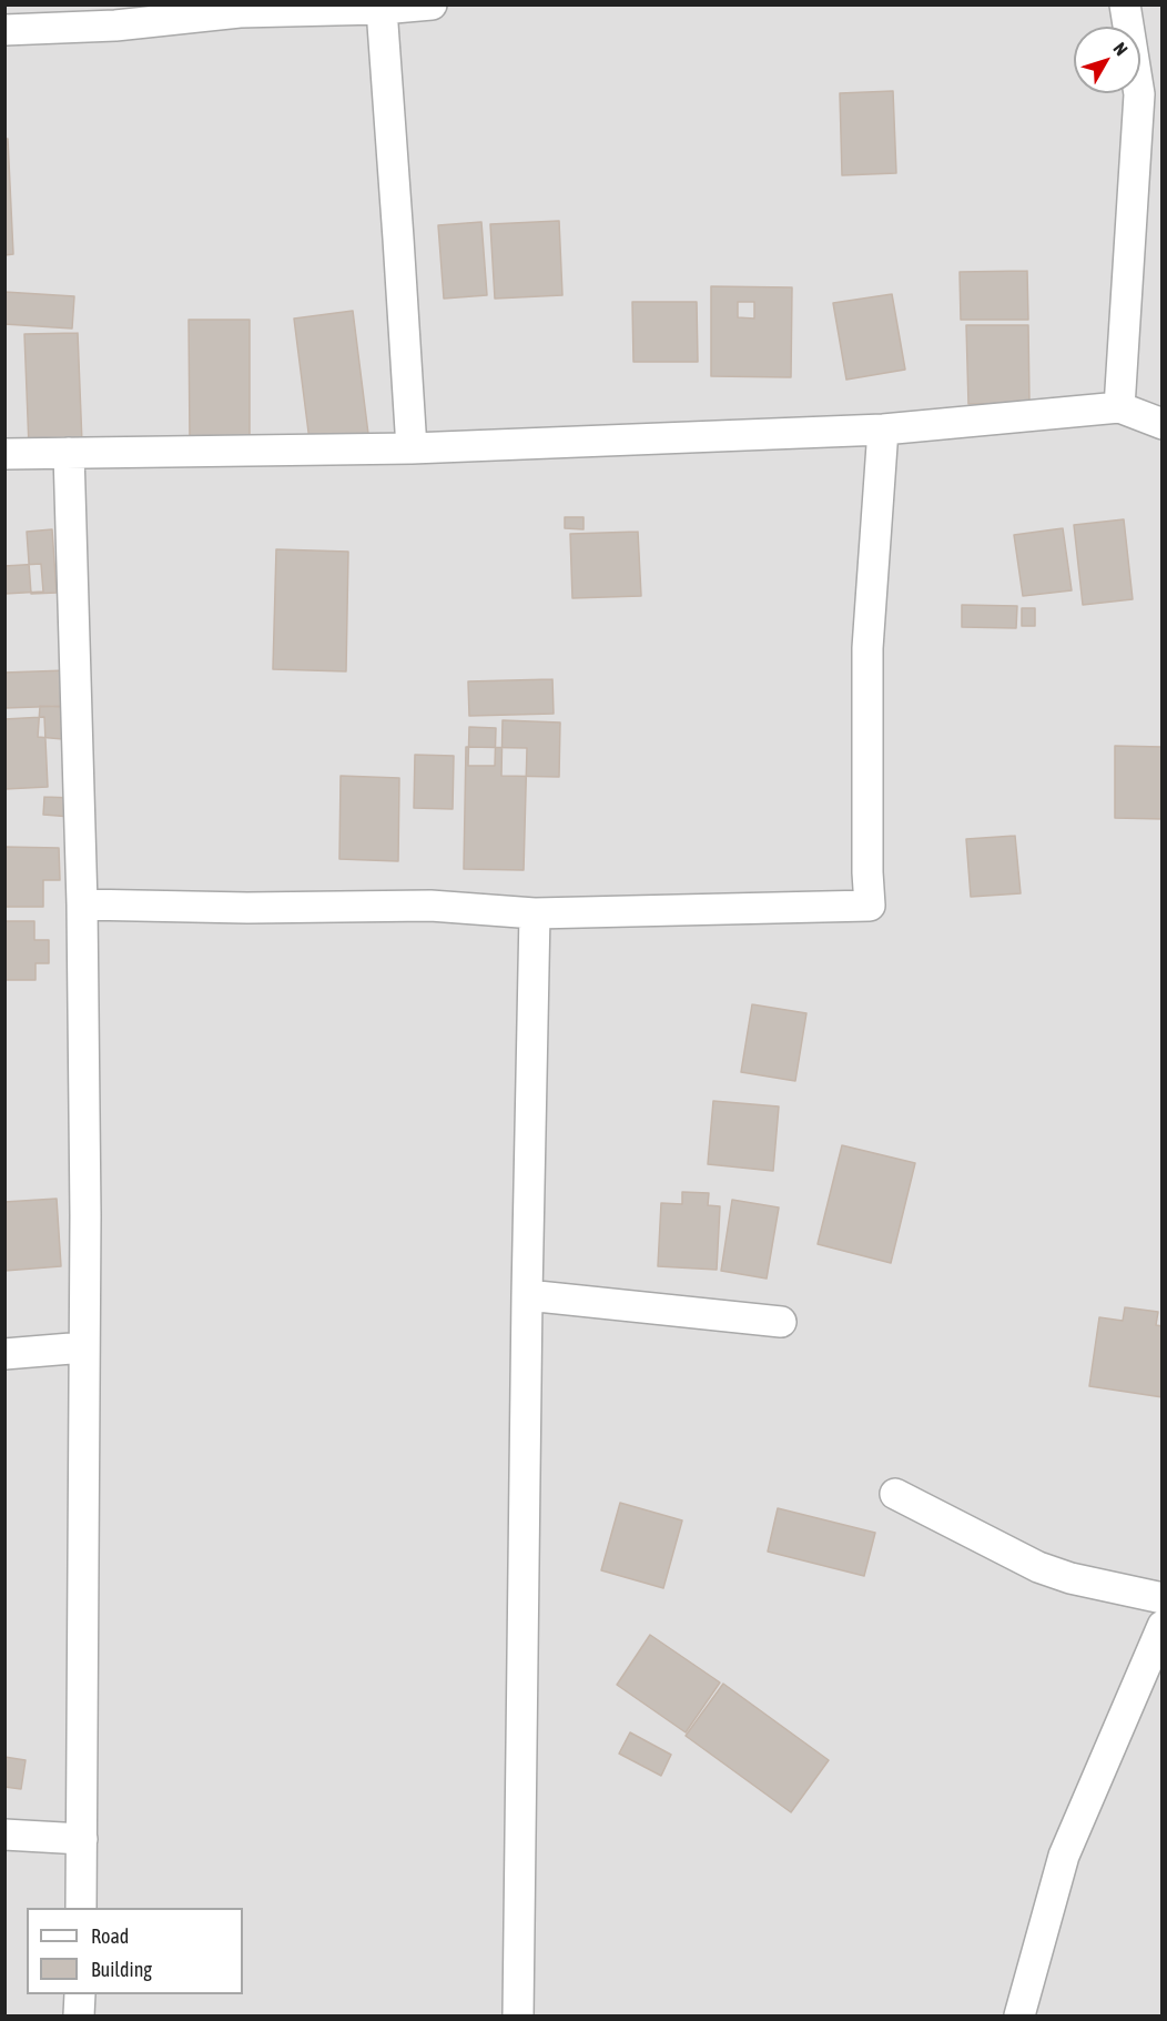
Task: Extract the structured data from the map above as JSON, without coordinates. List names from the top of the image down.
{
  "legend": ["Road", "Building"],
  "north": "top right"
}
